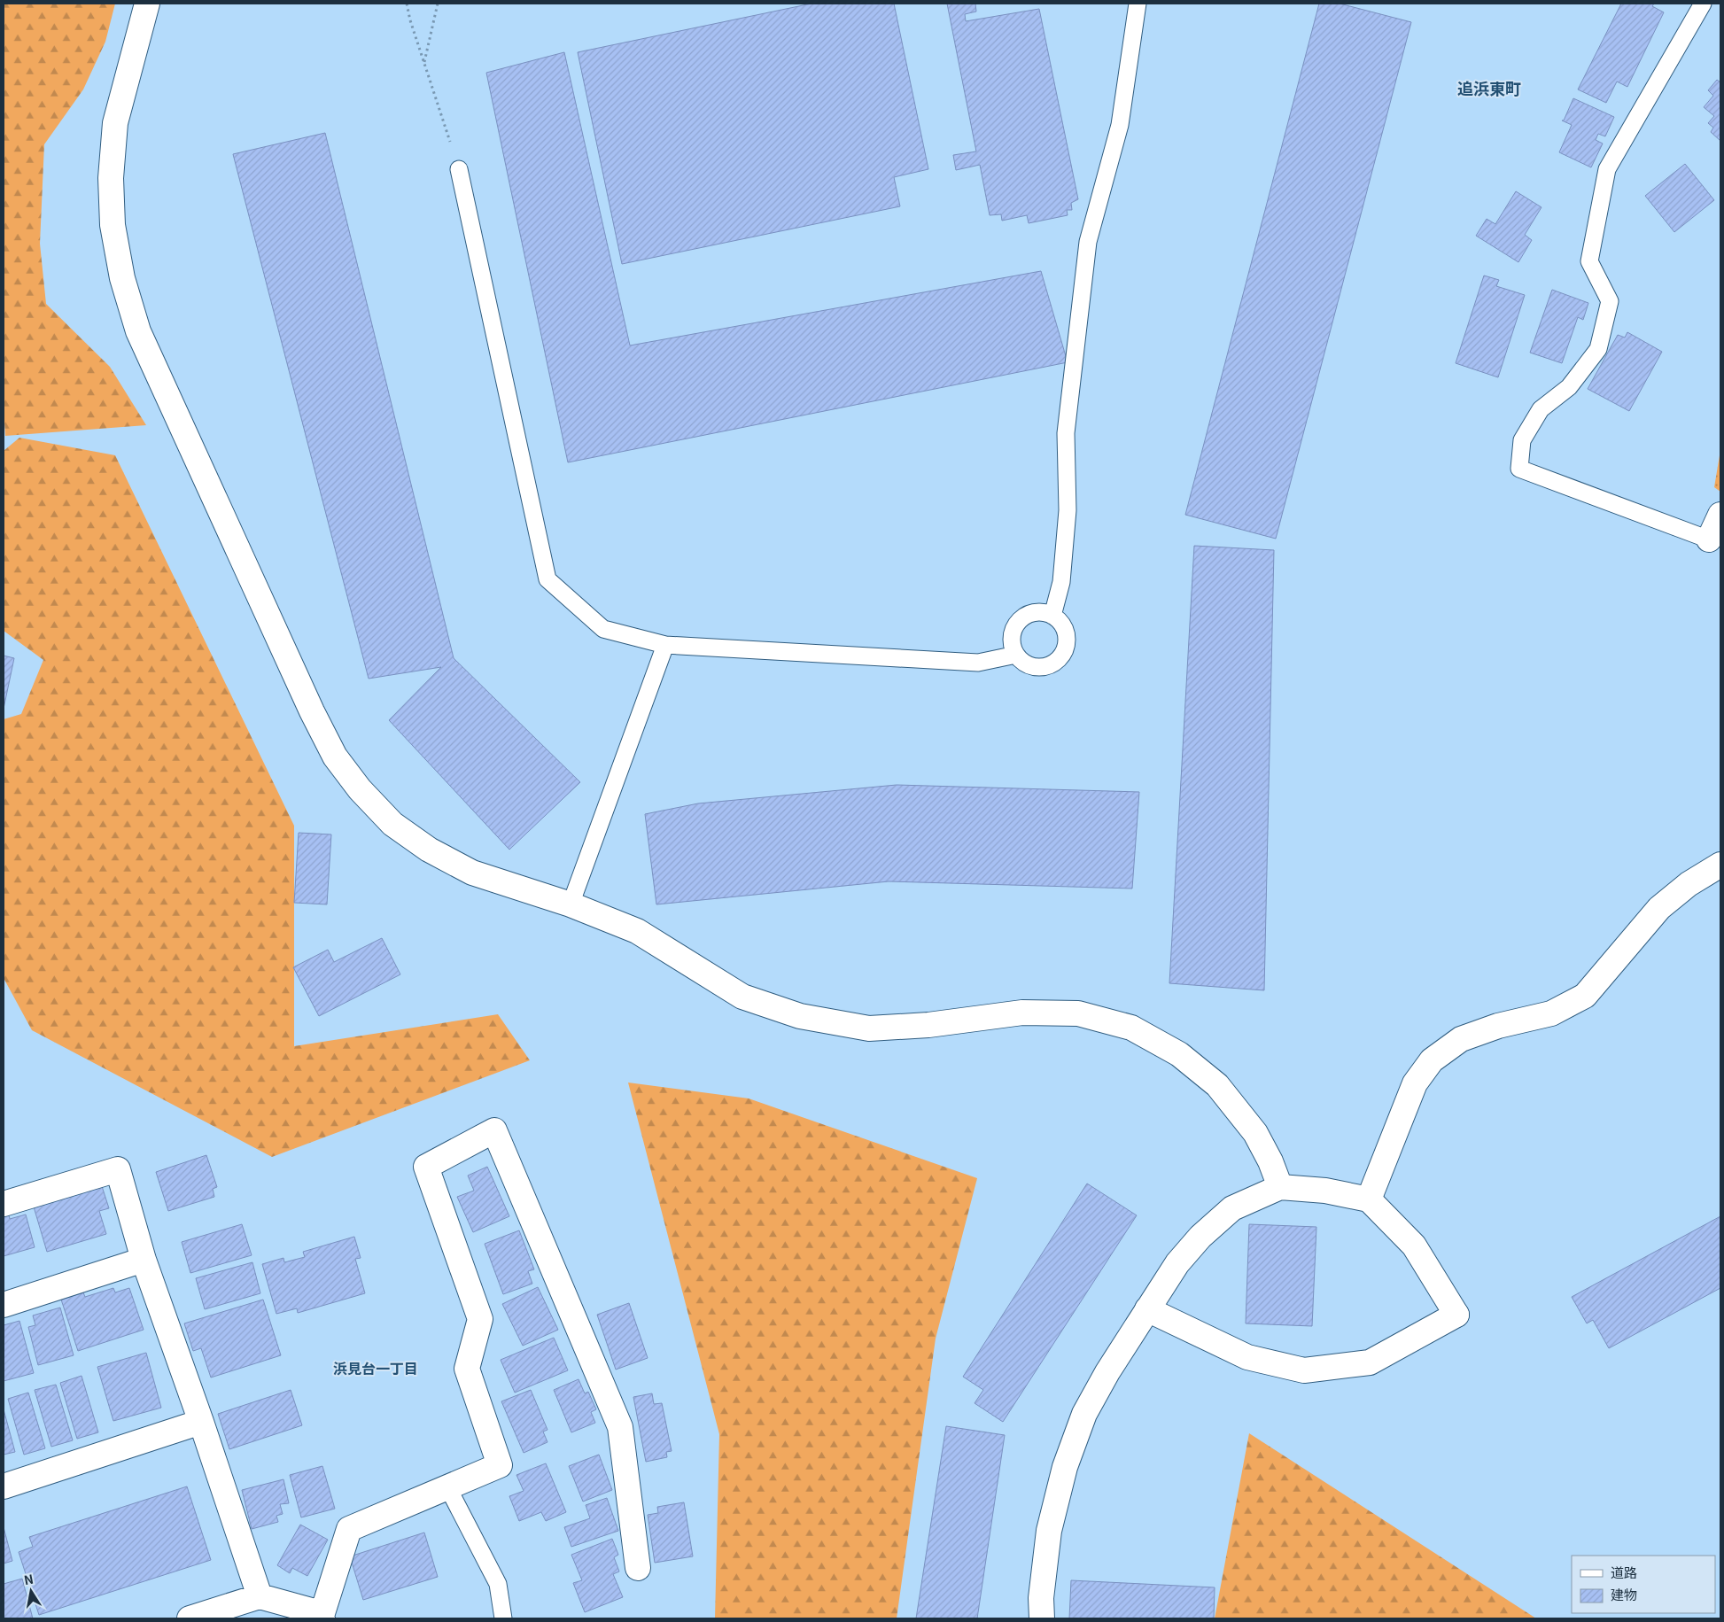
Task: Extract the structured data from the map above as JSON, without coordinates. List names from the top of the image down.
{
  "districts": ["追浜東町", "浜見台一丁目"],
  "legend": ["道路", "建物"],
  "north": "top"
}
